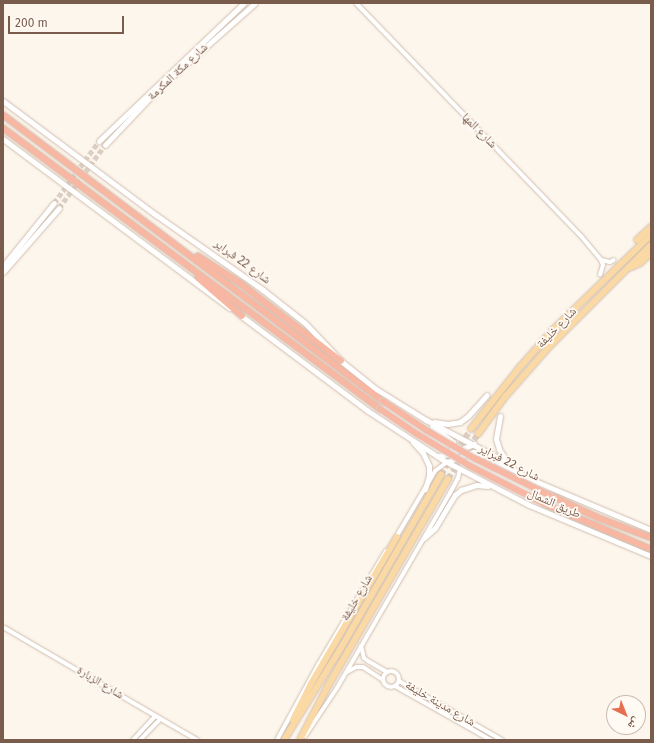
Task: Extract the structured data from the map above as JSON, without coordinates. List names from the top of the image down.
{
  "streets": {
    "highway": ["شارع 22 فبراير", "طريق الشمال"],
    "main road": ["شارع مكة المكرمة", "شارع خليفة"],
    "street": ["شارع المها", "شارع الزبارة", "شارع مدينة خليفة"]
  },
  "crossings": [
    ["شارع 22 فبراير", "شارع خليفة"],
    ["شارع 22 فبراير", "طريق الشمال"],
    ["شارع خليفة", "طريق الشمال"]
  ],
  "scale_bar": "200 m",
  "north": "bottom right"
}
